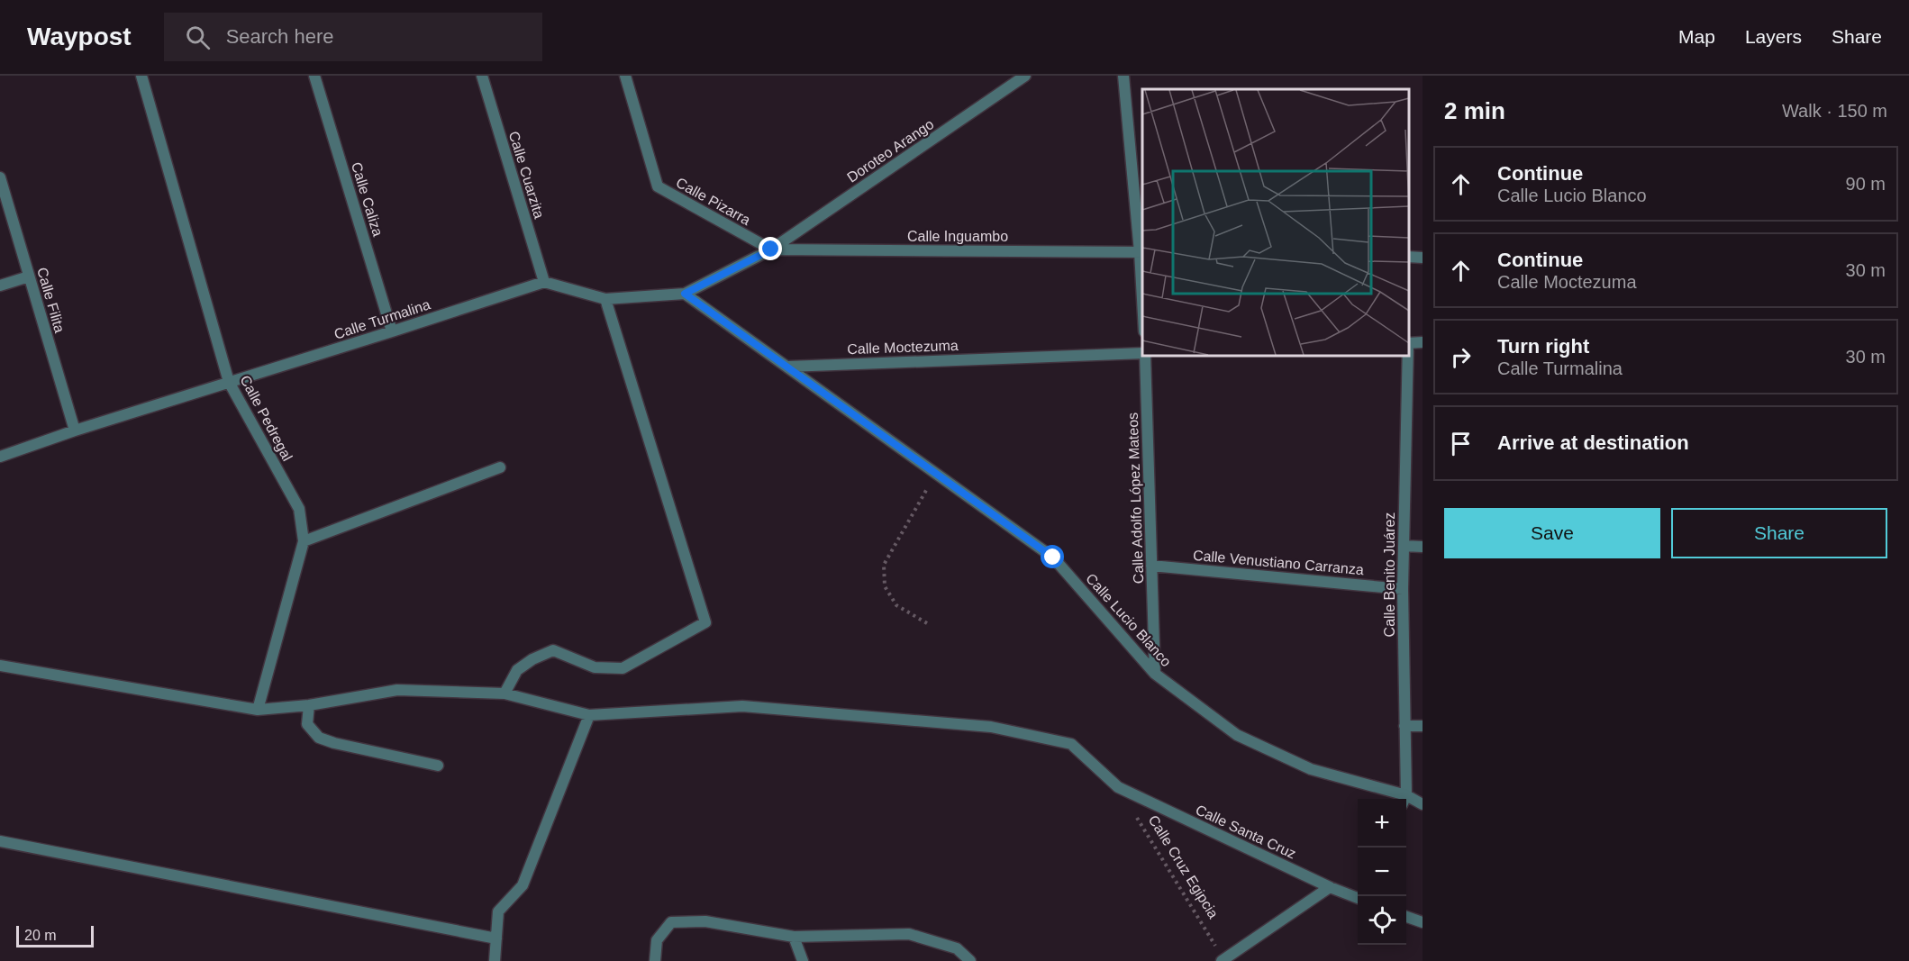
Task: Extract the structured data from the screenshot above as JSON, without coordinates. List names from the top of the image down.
{
  "streets": {
    "street": [
      "Doroteo Arango",
      "Calle Cuarzita",
      "Calle Caliza",
      "Calle Pizarra",
      "Calle Inguambo",
      "Calle Filita",
      "Calle Turmalina",
      "Calle Moctezuma",
      "Calle Pedregal",
      "Calle Adolfo López Mateos",
      "Calle Venustiano Carranza",
      "Calle Benito Juárez",
      "Calle Lucio Blanco",
      "Calle Santa Cruz"
    ],
    "path": ["Calle Cruz Egipcia"]
  },
  "crossings": [
    ["Doroteo Arango", "Calle Pizarra"],
    ["Doroteo Arango", "Calle Inguambo"],
    ["Calle Cuarzita", "Calle Turmalina"],
    ["Calle Caliza", "Calle Turmalina"],
    ["Calle Pizarra", "Calle Inguambo"],
    ["Calle Filita", "Calle Turmalina"],
    ["Calle Turmalina", "Calle Pedregal"],
    ["Calle Moctezuma", "Calle Lucio Blanco"],
    ["Calle Pedregal", "Calle Santa Cruz"],
    ["Calle Adolfo López Mateos", "Calle Venustiano Carranza"],
    ["Calle Adolfo López Mateos", "Calle Lucio Blanco"],
    ["Calle Venustiano Carranza", "Calle Benito Juárez"]
  ],
  "scale_bar": "20 m",
  "page": {
    "header": "Waypost",
    "search": "Search here",
    "nav": ["Map", "Layers", "Share"],
    "heading": ["2 min", "Walk · 150 m"],
    "list": [
      ["Continue", "Calle Lucio Blanco", "90 m"],
      ["Continue", "Calle Moctezuma", "30 m"],
      ["Turn right", "Calle Turmalina", "30 m"],
      "Arrive at destination"
    ],
    "buttons": ["Save", "Share"],
    "map_buttons": ["+", "−"],
    "scale": "20 m"
  }
}
